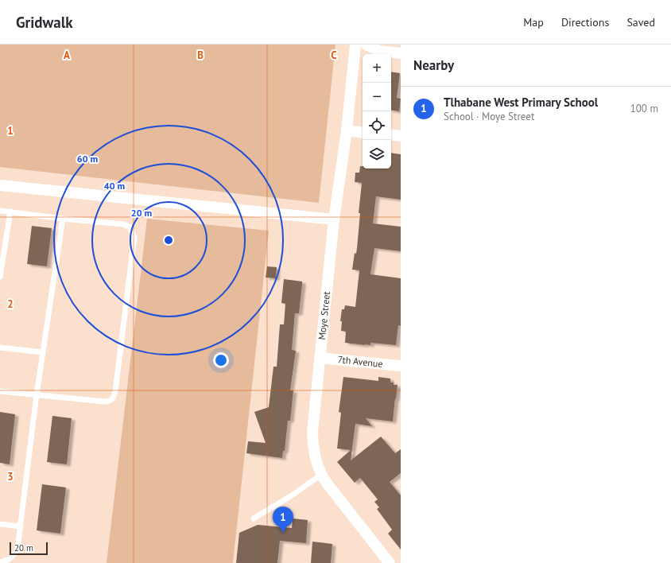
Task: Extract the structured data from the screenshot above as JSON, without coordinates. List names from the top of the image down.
{
  "streets": {
    "street": ["Moye Street", "7th Avenue"]
  },
  "crossings": [
    ["Moye Street", "7th Avenue"]
  ],
  "scale_bar": "20 m",
  "page": {
    "header": "Gridwalk",
    "nav": ["Map", "Directions", "Saved"],
    "heading": "Nearby",
    "map_buttons": ["+", "−"],
    "list": [
      {
        "mark": "1",
        "name": "Tlhabane West Primary School",
        "note": "School · Moye Street",
        "value": "100 m"
      }
    ],
    "pins": "1",
    "scale": "20 m"
  },
  "grid": {
    "columns": ["A", "B", "C"],
    "rows": ["1", "2", "3"]
  },
  "rings": ["60 m", "40 m", "20 m"]
}
